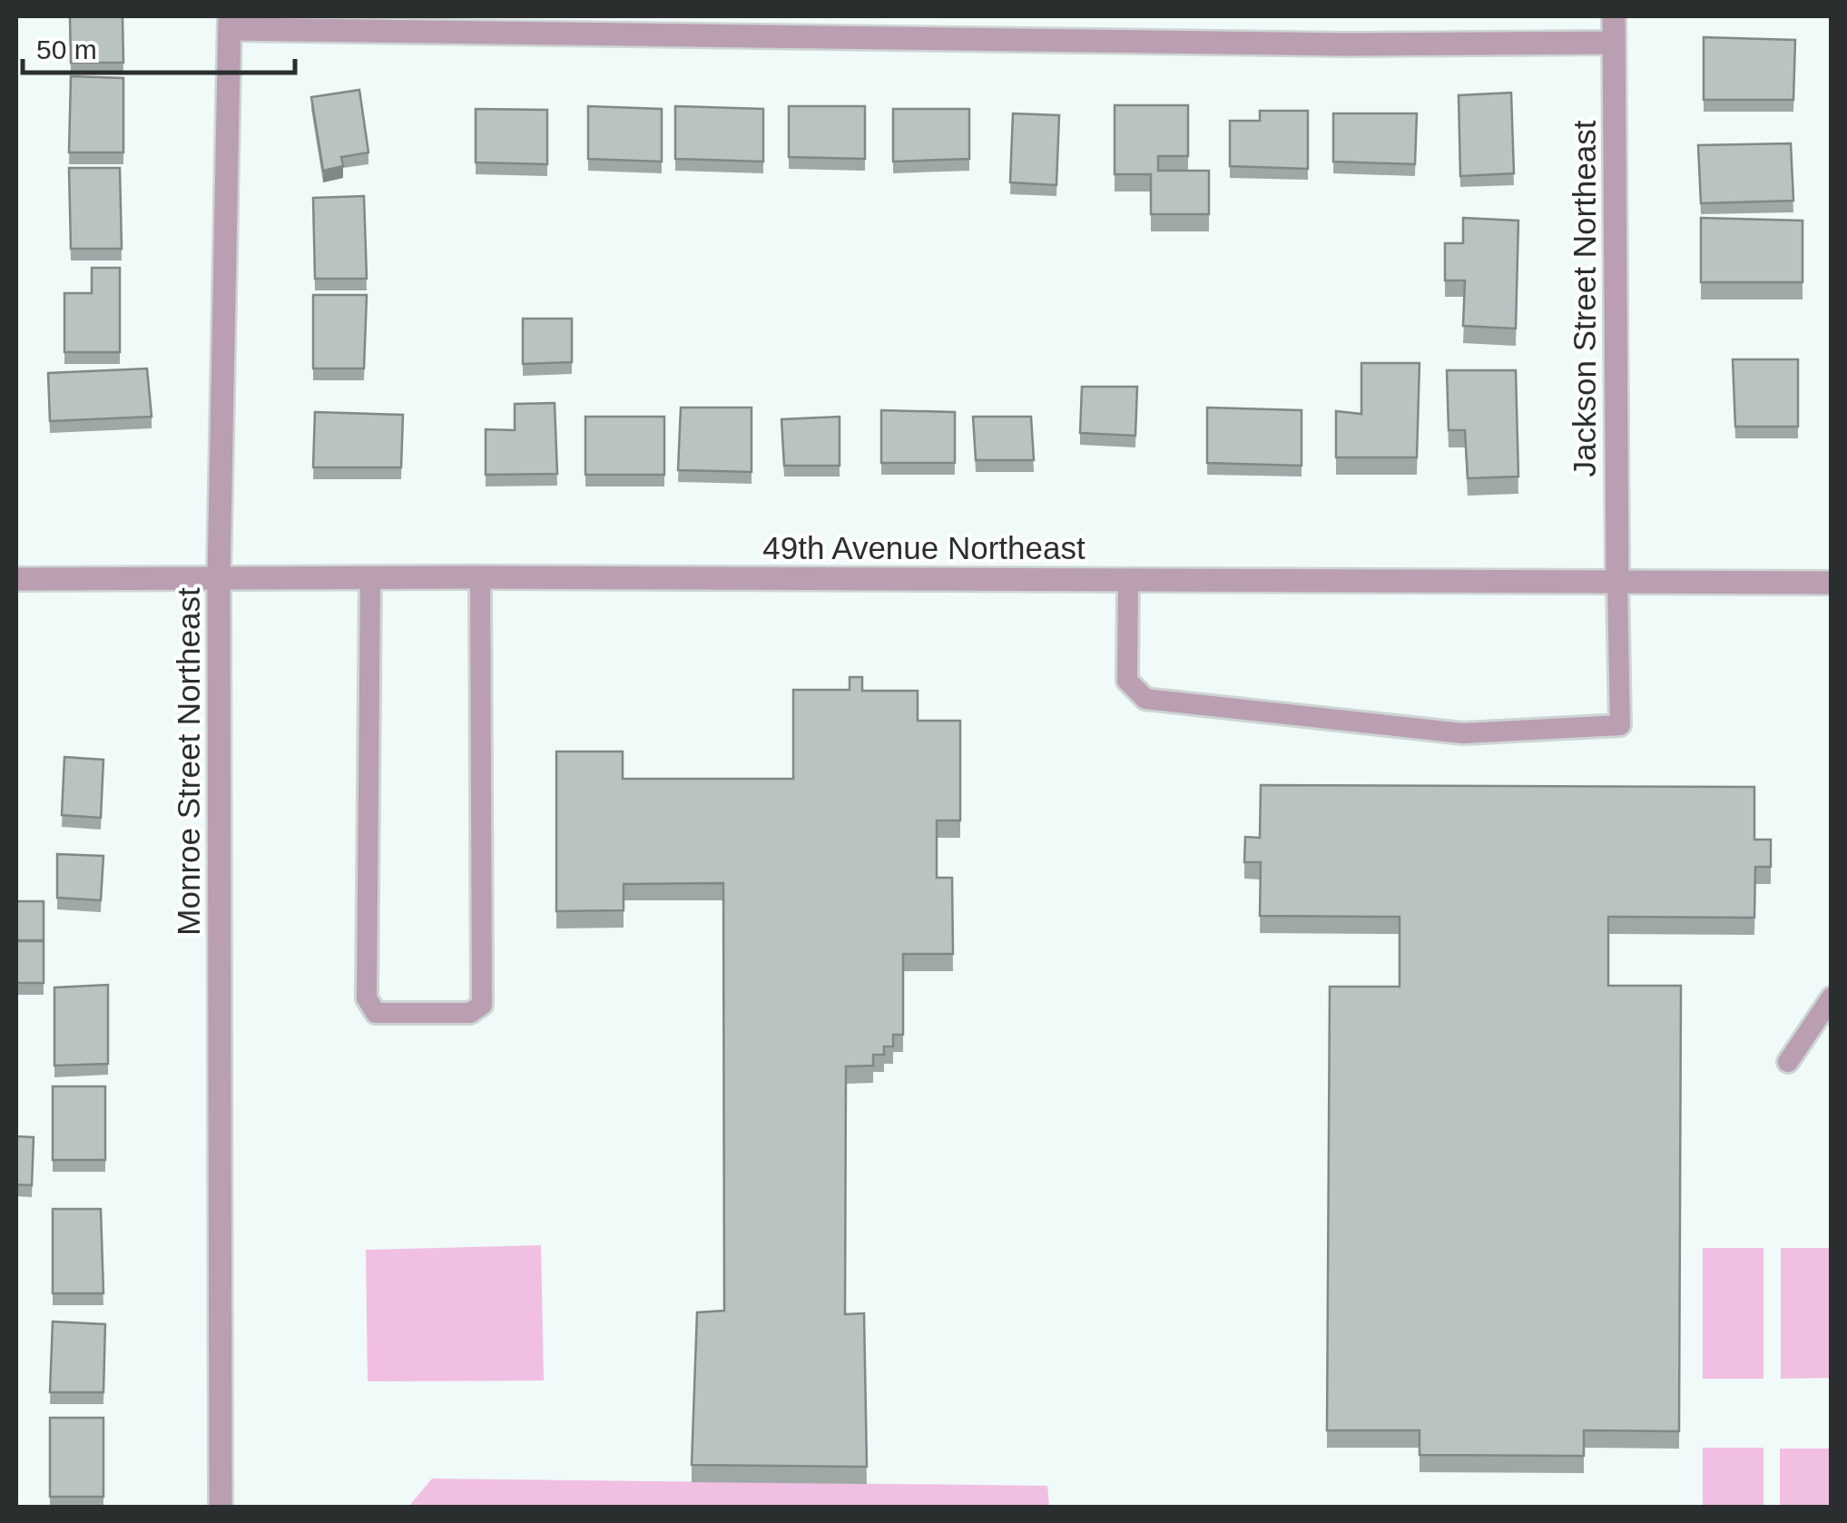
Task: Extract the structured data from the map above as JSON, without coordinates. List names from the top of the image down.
{
  "streets": {
    "street": ["Jackson Street Northeast", "49th Avenue Northeast", "Monroe Street Northeast"]
  },
  "crossings": [
    ["Jackson Street Northeast", "49th Avenue Northeast"],
    ["49th Avenue Northeast", "Monroe Street Northeast"]
  ],
  "scale_bar": "50 m"
}
